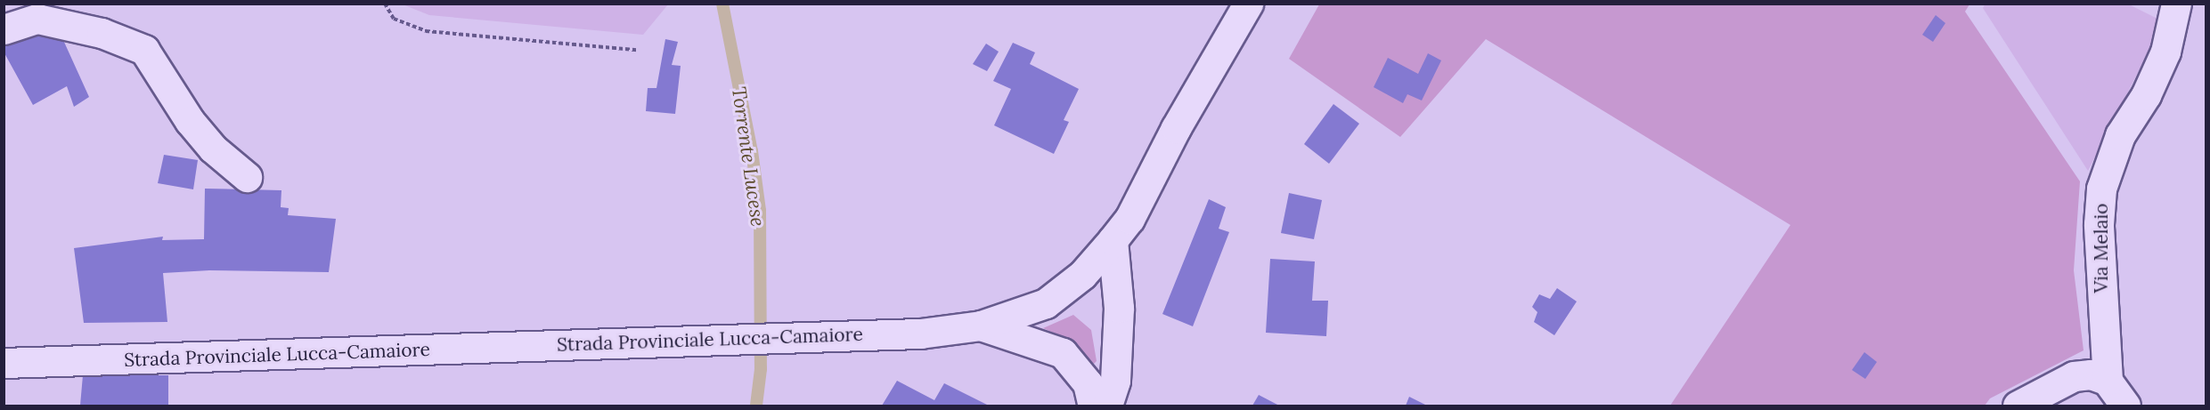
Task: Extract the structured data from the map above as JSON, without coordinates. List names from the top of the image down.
{
  "streets": {
    "main road": ["Via Melaio", "Strada Provinciale Lucca-Camaiore"]
  },
  "water": ["Torrente Lucese"]
}
